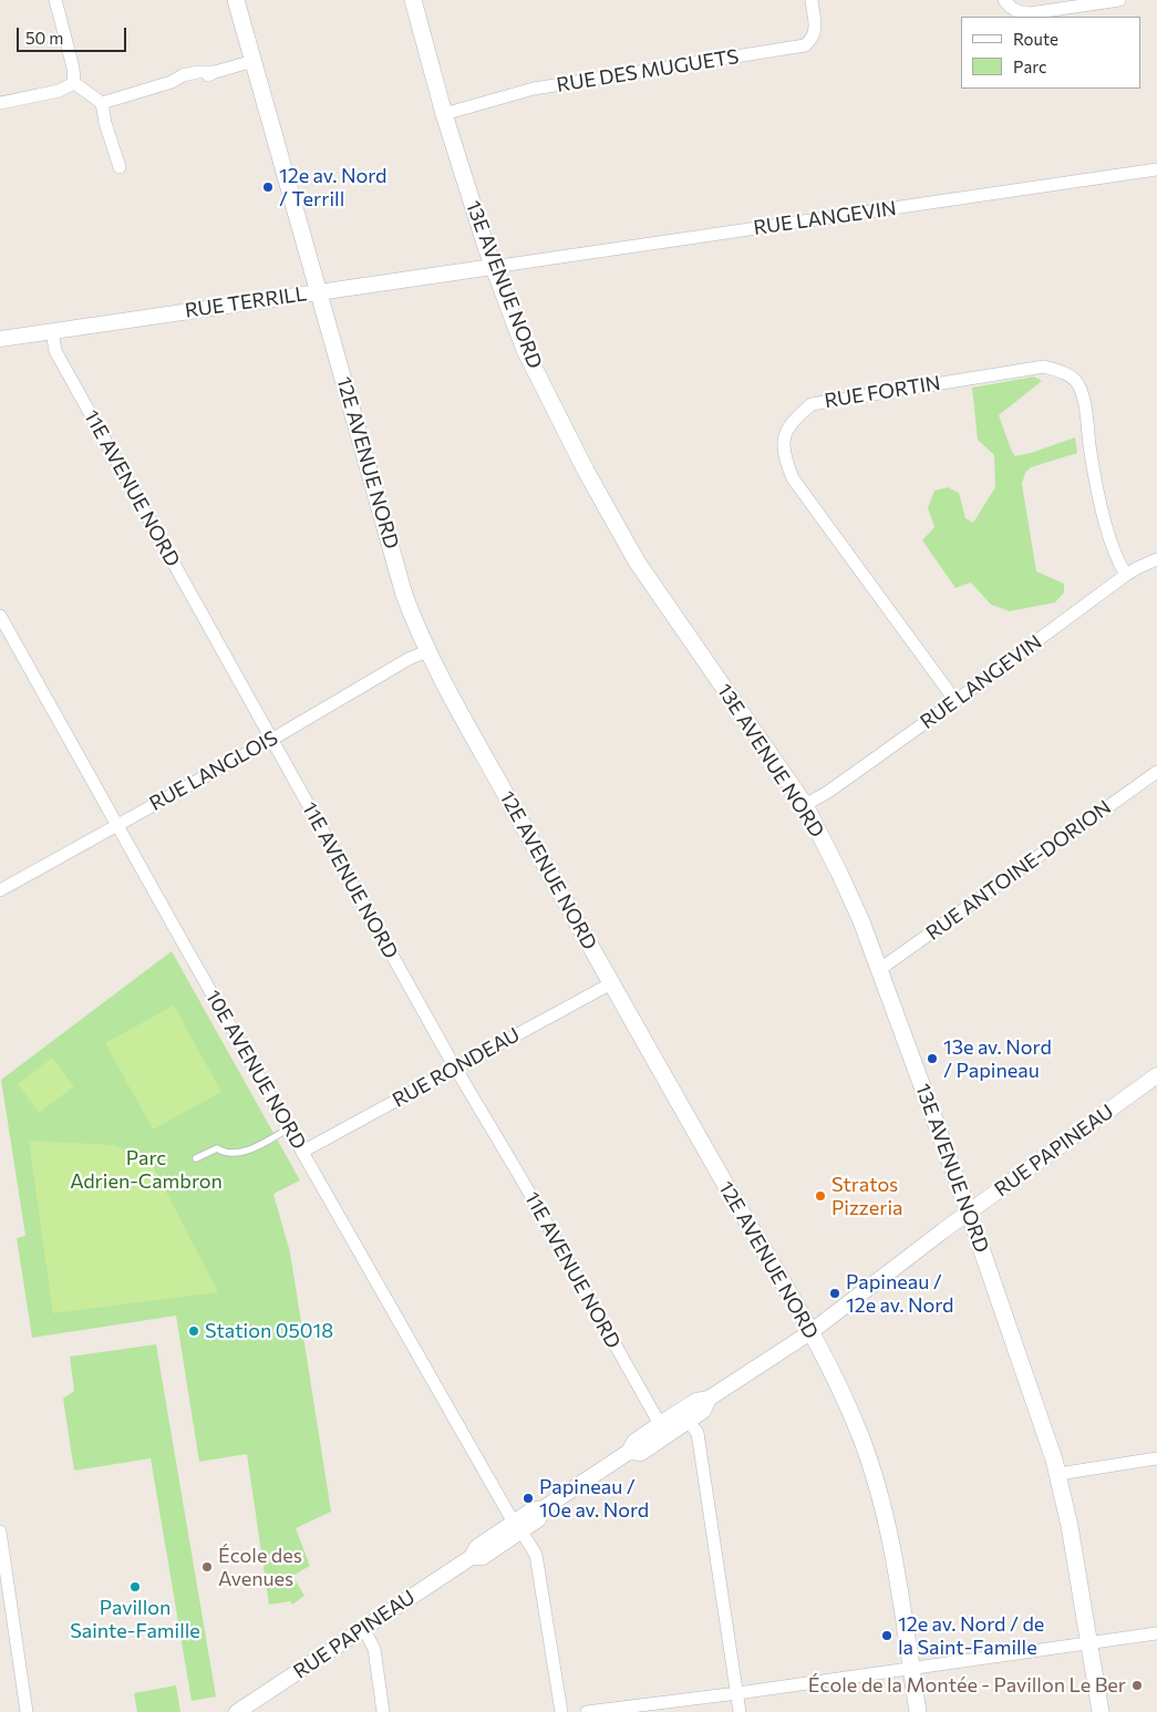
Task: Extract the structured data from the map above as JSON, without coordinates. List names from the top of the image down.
{
  "streets": {
    "main road": ["13E AVENUE NORD", "12E AVENUE NORD"],
    "street": [
      "RUE DES MUGUETS",
      "RUE LANGEVIN",
      "RUE TERRILL",
      "RUE FORTIN",
      "11E AVENUE NORD",
      "RUE LANGLOIS",
      "RUE ANTOINE-DORION",
      "RUE RONDEAU",
      "10E AVENUE NORD",
      "RUE PAPINEAU"
    ]
  },
  "crossings": [
    ["RUE DES MUGUETS", "13E AVENUE NORD"],
    ["RUE LANGEVIN", "13E AVENUE NORD"],
    ["RUE LANGEVIN", "RUE TERRILL"],
    ["RUE LANGEVIN", "RUE FORTIN"],
    ["13E AVENUE NORD", "RUE TERRILL"],
    ["13E AVENUE NORD", "RUE ANTOINE-DORION"],
    ["13E AVENUE NORD", "RUE PAPINEAU"],
    ["RUE TERRILL", "12E AVENUE NORD"],
    ["RUE TERRILL", "11E AVENUE NORD"],
    ["12E AVENUE NORD", "RUE LANGLOIS"],
    ["12E AVENUE NORD", "RUE RONDEAU"],
    ["12E AVENUE NORD", "RUE PAPINEAU"],
    ["11E AVENUE NORD", "RUE LANGLOIS"],
    ["11E AVENUE NORD", "RUE RONDEAU"],
    ["11E AVENUE NORD", "RUE PAPINEAU"],
    ["RUE LANGLOIS", "10E AVENUE NORD"],
    ["RUE RONDEAU", "10E AVENUE NORD"],
    ["10E AVENUE NORD", "RUE PAPINEAU"]
  ],
  "parks": ["Parc Adrien-Cambron"],
  "places": [
    "12e av. Nord / Terrill",
    "13e av. Nord / Papineau",
    "Stratos Pizzeria",
    "Papineau / 12e av. Nord",
    "Station 05018",
    "Papineau / 10e av. Nord",
    "École des Avenues",
    "Pavillon Sainte-Famille",
    "12e av. Nord / de la Saint-Famille",
    "École de la Montée - Pavillon Le Ber"
  ],
  "legend": ["Route", "Parc"],
  "scale_bar": "50 m"
}
